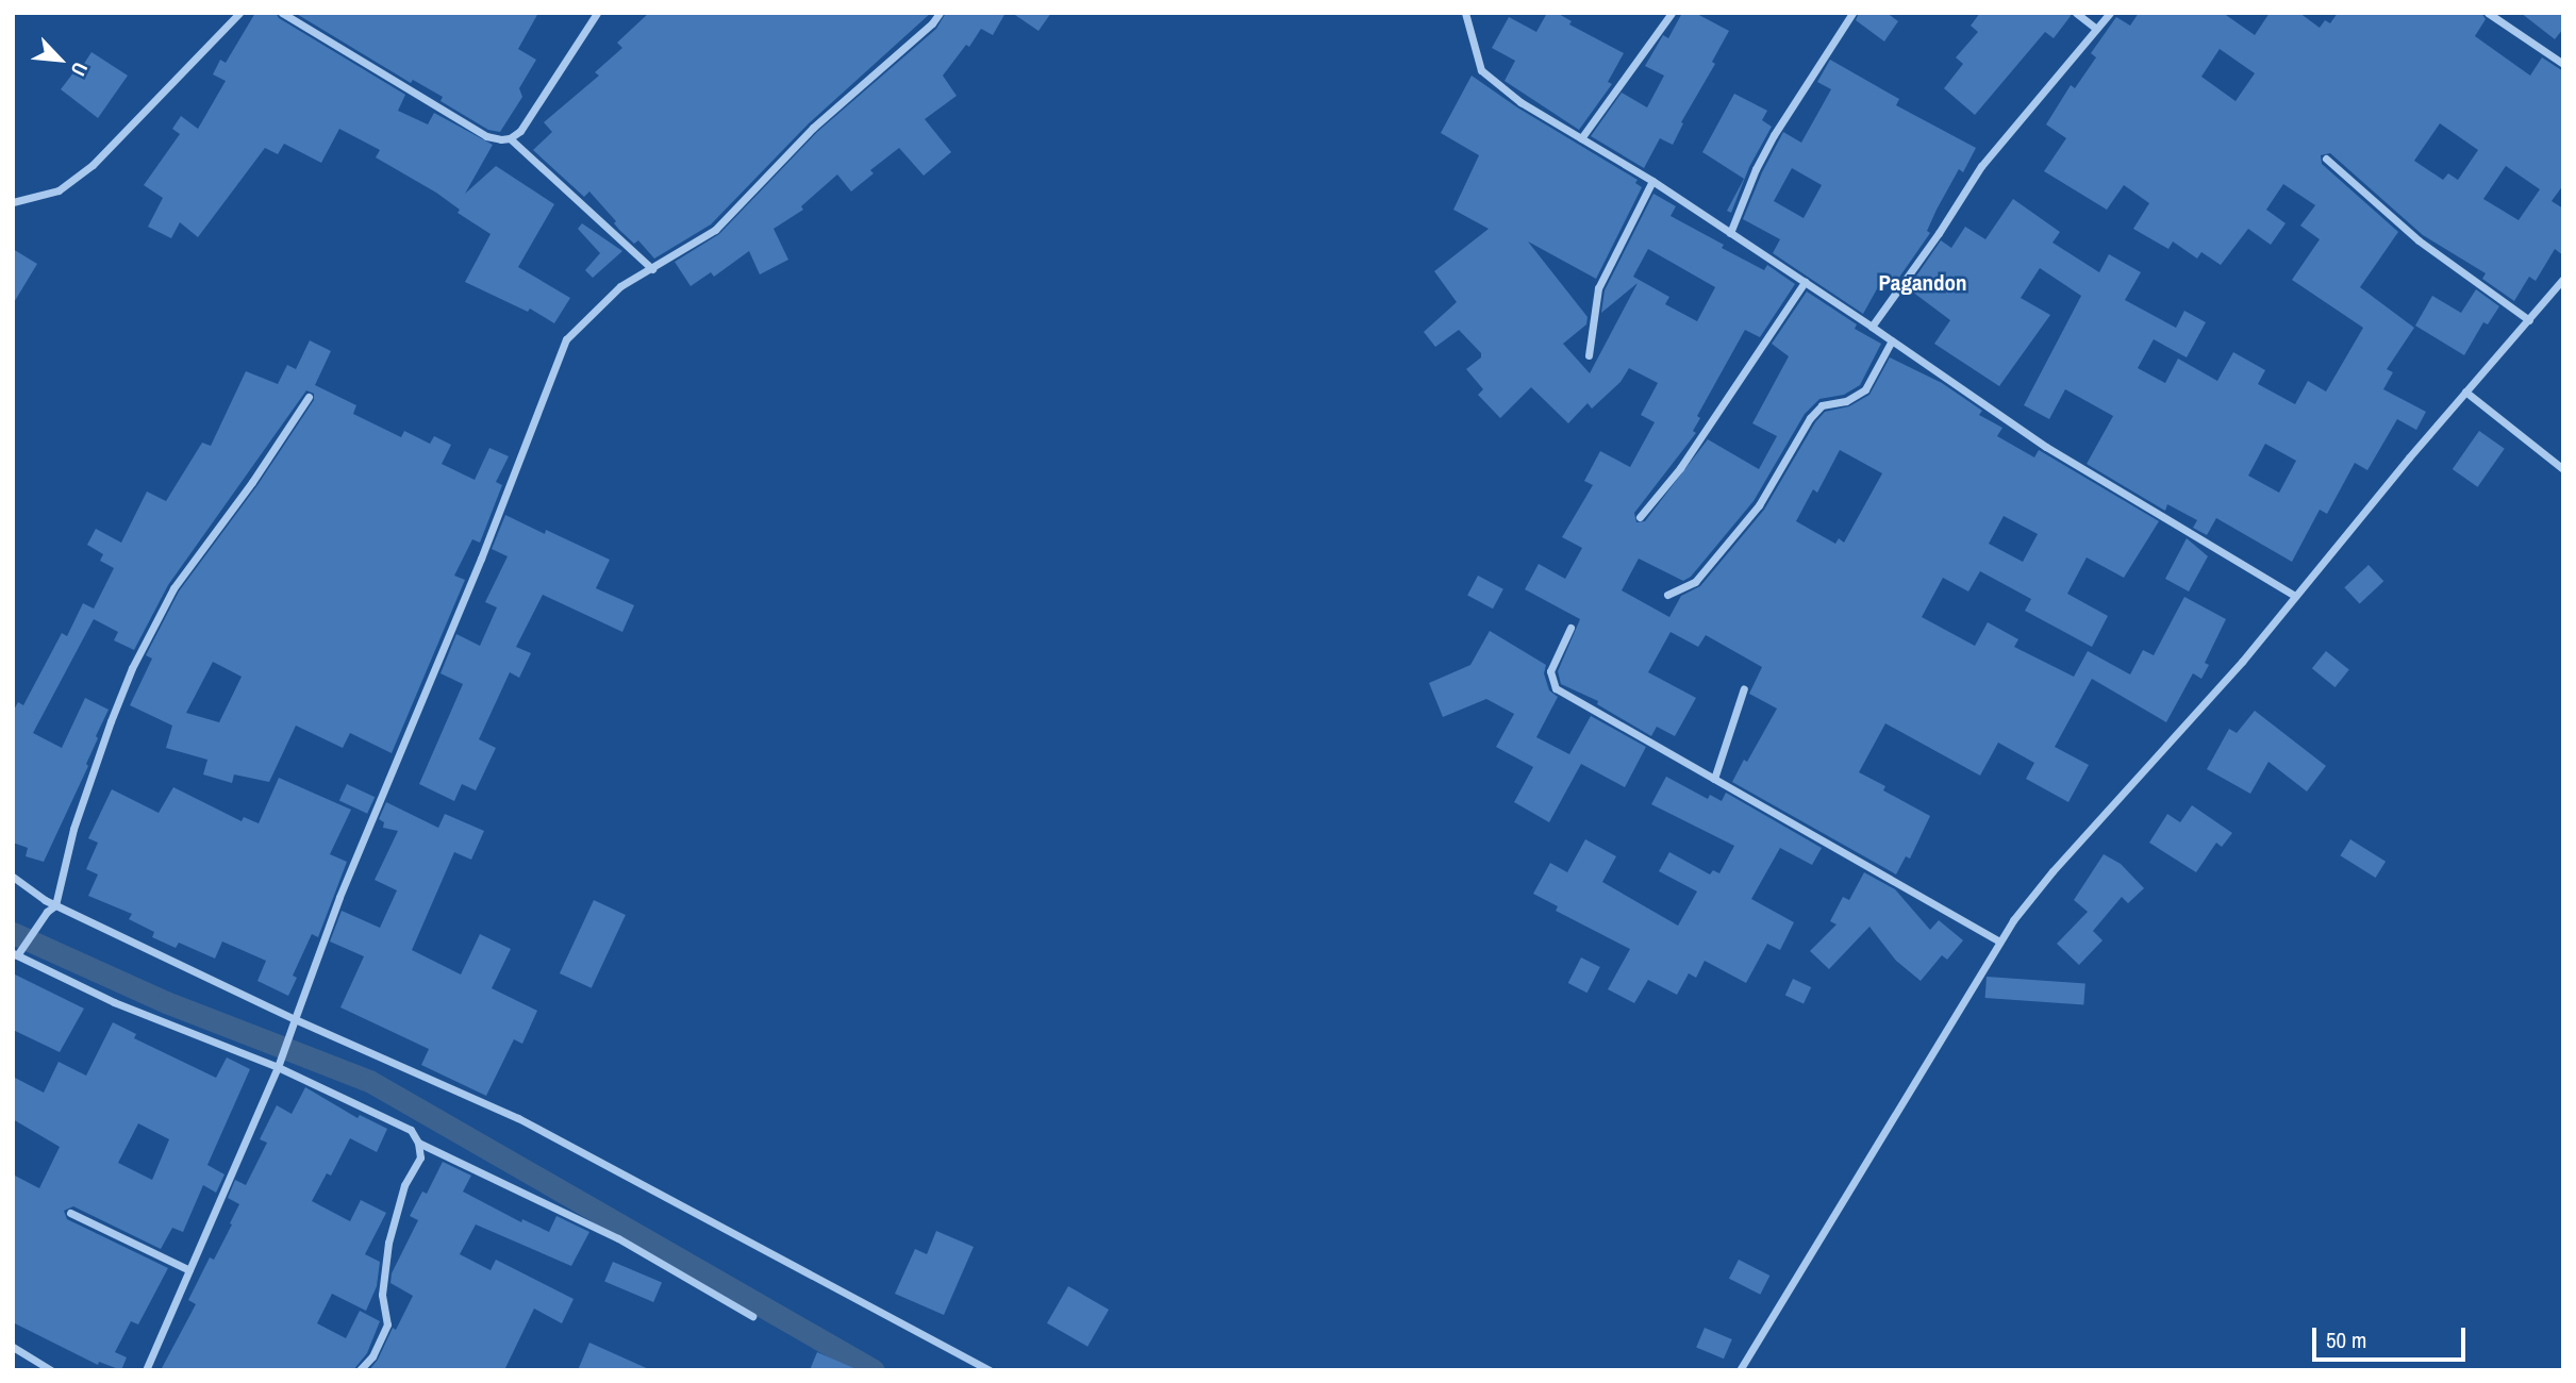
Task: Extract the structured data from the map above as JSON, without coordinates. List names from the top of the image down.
{
  "districts": ["Pagandon"],
  "scale_bar": "50 m",
  "north": "bottom right"
}
